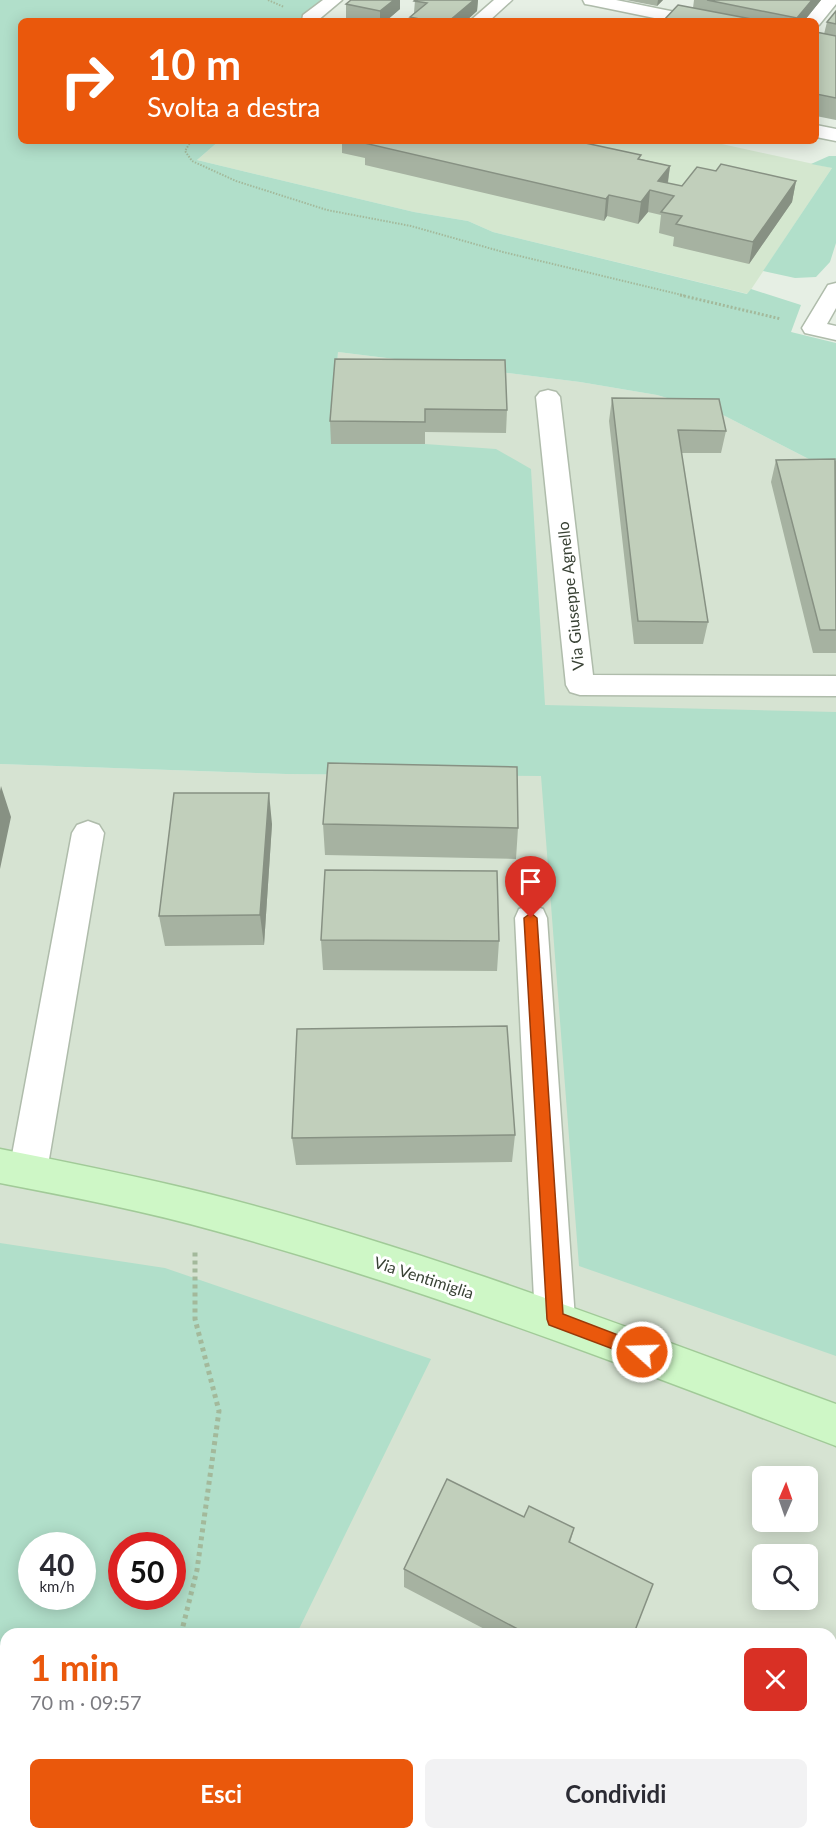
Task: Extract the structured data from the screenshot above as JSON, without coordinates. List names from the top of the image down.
{
  "streets": {
    "main road": ["Via Ventimiglia"],
    "street": ["Via Giuseppe Agnello"]
  },
  "north": "top",
  "page": {
    "turn": ["10 m", "Svolta a destra"],
    "speed": "40 km/h",
    "limit": "50",
    "heading": ["1 min", "70 m · 09:57"],
    "buttons": ["Esci", "Condividi"]
  }
}
